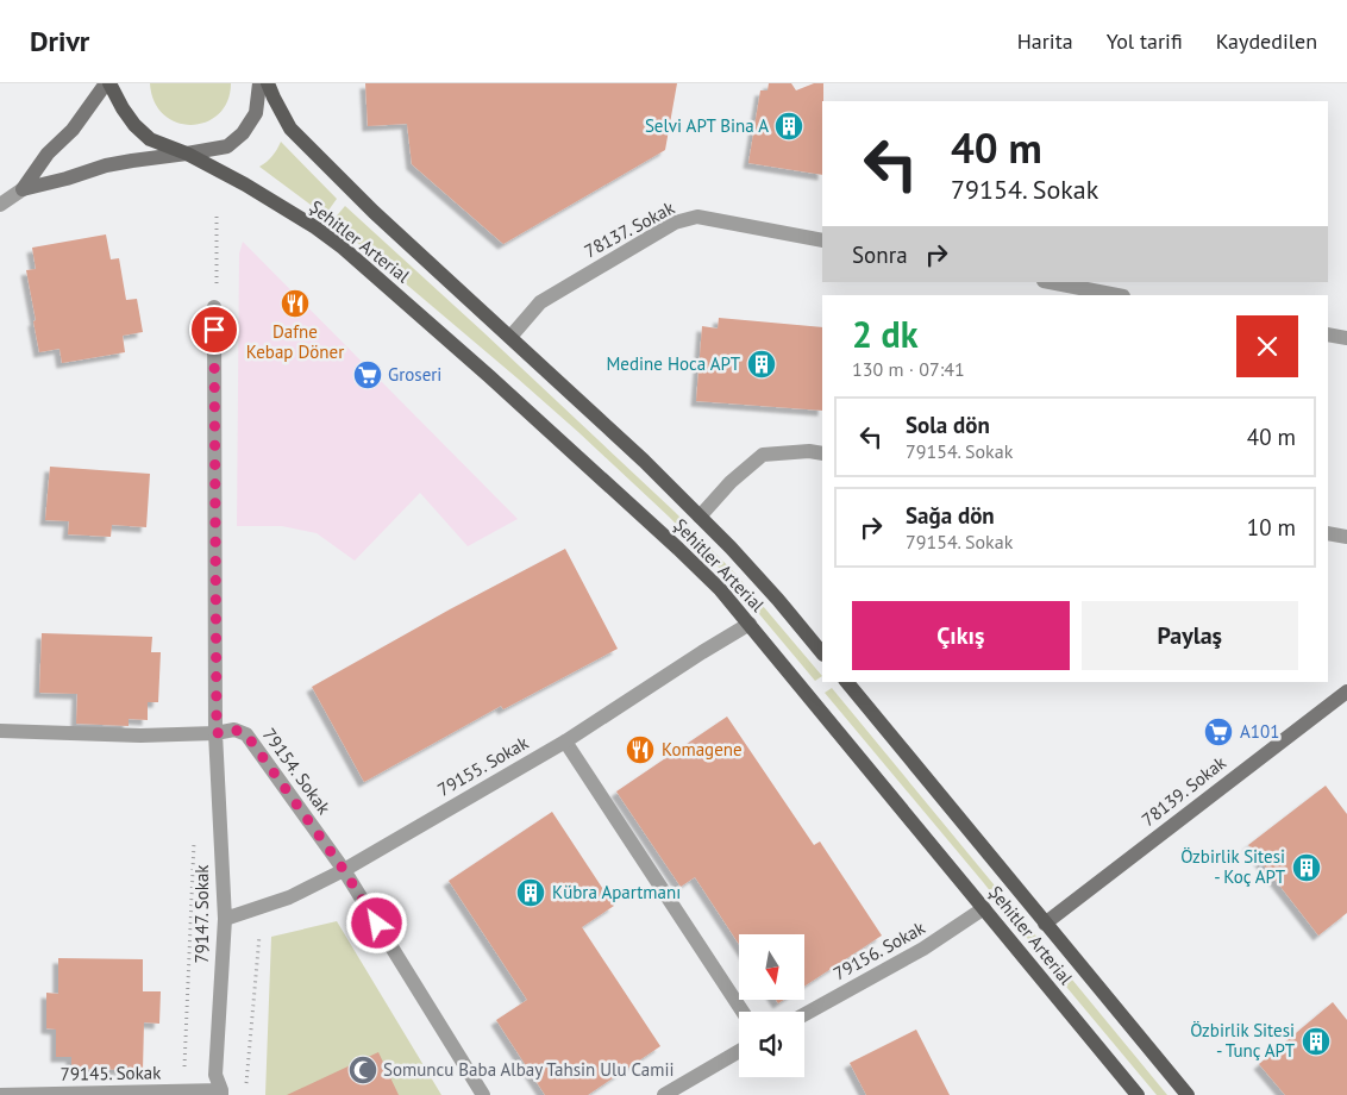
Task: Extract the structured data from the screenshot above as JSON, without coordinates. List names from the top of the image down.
{
  "streets": {
    "main road": ["Şehitler Arterial", "78139. Sokak"],
    "street": [
      "78137. Sokak",
      "79155. Sokak",
      "79154. Sokak",
      "79147. Sokak",
      "79156. Sokak",
      "79145. Sokak"
    ]
  },
  "crossings": [
    ["78137. Sokak", "Şehitler Arterial"],
    ["Şehitler Arterial", "79155. Sokak"],
    ["Şehitler Arterial", "78139. Sokak"],
    ["Şehitler Arterial", "79156. Sokak"],
    ["79155. Sokak", "79154. Sokak"],
    ["79155. Sokak", "79147. Sokak"],
    ["79154. Sokak", "79147. Sokak"],
    ["79147. Sokak", "79145. Sokak"]
  ],
  "places": {
    "building": [
      "Selvi APT Bina A",
      "Medine Hoca APT",
      "Özbirlik Sitesi - Koç APT",
      "Kübra Apartmanı",
      "Özbirlik Sitesi - Tunç APT"
    ],
    "restaurant": ["Dafne Kebap Döner", "Komagene"],
    "supermarket": ["Groseri", "A101"],
    "mosque": ["Somuncu Baba Albay Tahsin Ulu Camii"]
  },
  "north": "bottom",
  "page": {
    "header": "Drivr",
    "nav": ["Harita", "Yol tarifi", "Kaydedilen"],
    "turn": ["40 m", "79154. Sokak"],
    "then": "Sonra",
    "heading": ["2 dk", "130 m · 07:41"],
    "list": [
      {
        "name": "Sola dön",
        "note": "79154. Sokak",
        "value": "40 m"
      },
      {
        "name": "Sağa dön",
        "note": "79154. Sokak",
        "value": "10 m"
      }
    ],
    "buttons": ["Çıkış", "Paylaş"]
  }
}
